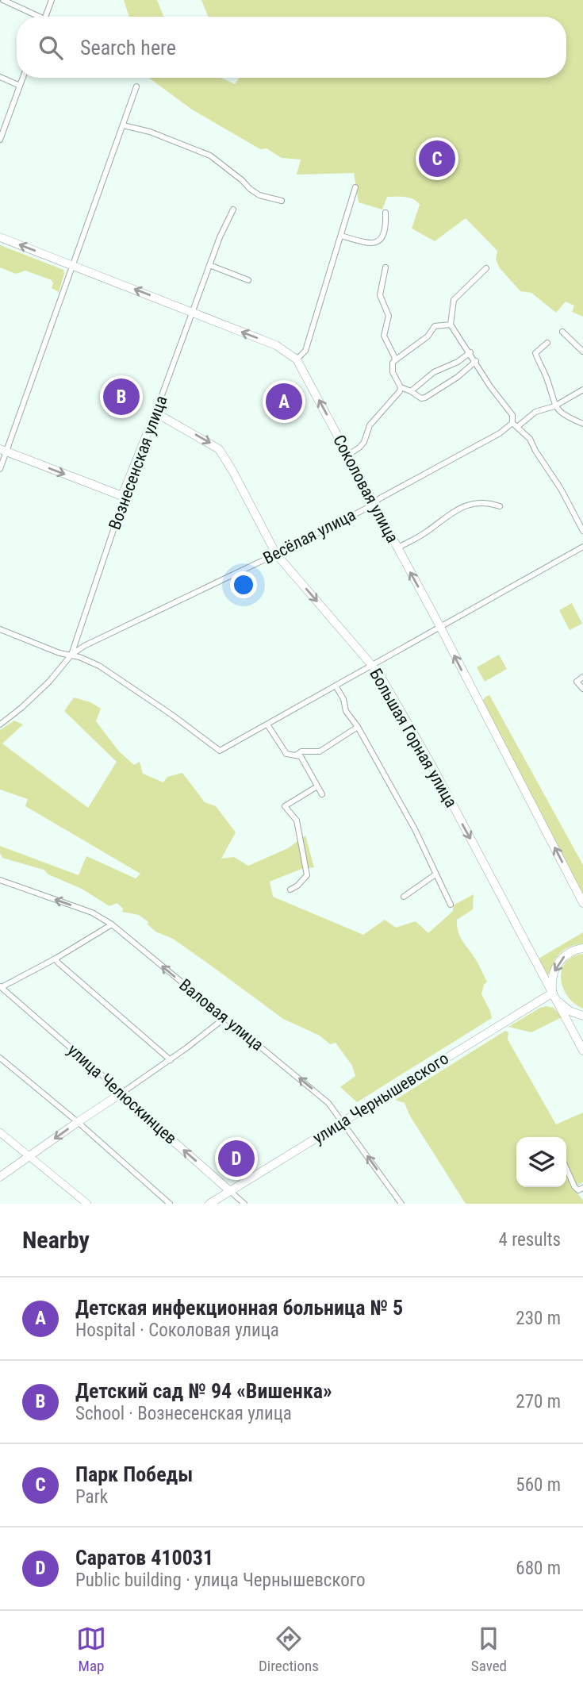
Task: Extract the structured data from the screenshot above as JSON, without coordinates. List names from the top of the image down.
{
  "streets": {
    "main road": [
      "Вознесенская улица",
      "Соколовая улица",
      "Большая Горная улица",
      "улица Челюскинцев",
      "улица Чернышевского"
    ],
    "street": ["Весёлая улица", "Валовая улица"]
  },
  "crossings": [
    ["Вознесенская улица", "Соколовая улица"],
    ["Вознесенская улица", "Весёлая улица"],
    ["Вознесенская улица", "Большая Горная улица"],
    ["Соколовая улица", "Весёлая улица"],
    ["Весёлая улица", "Большая Горная улица"],
    ["Большая Горная улица", "улица Чернышевского"],
    ["Валовая улица", "улица Чернышевского"],
    ["улица Челюскинцев", "улица Чернышевского"]
  ],
  "one_way": ["Соколовая улица", "Большая Горная улица", "Валовая улица"],
  "page": {
    "search": "Search here",
    "pins": [
      "C",
      "B",
      "A",
      "D"
    ],
    "heading": ["Nearby", "4 results"],
    "list": [
      {
        "mark": "A",
        "name": "Детская инфекционная больница № 5",
        "note": "Hospital · Соколовая улица",
        "value": "230 m"
      },
      {
        "mark": "B",
        "name": "Детский сад № 94 «Вишенка»",
        "note": "School · Вознесенская улица",
        "value": "270 m"
      },
      {
        "mark": "C",
        "name": "Парк Победы",
        "note": "Park",
        "value": "560 m"
      },
      {
        "mark": "D",
        "name": "Саратов 410031",
        "note": "Public building · улица Чернышевского",
        "value": "680 m"
      }
    ],
    "nav": ["Map", "Directions", "Saved"]
  }
}
